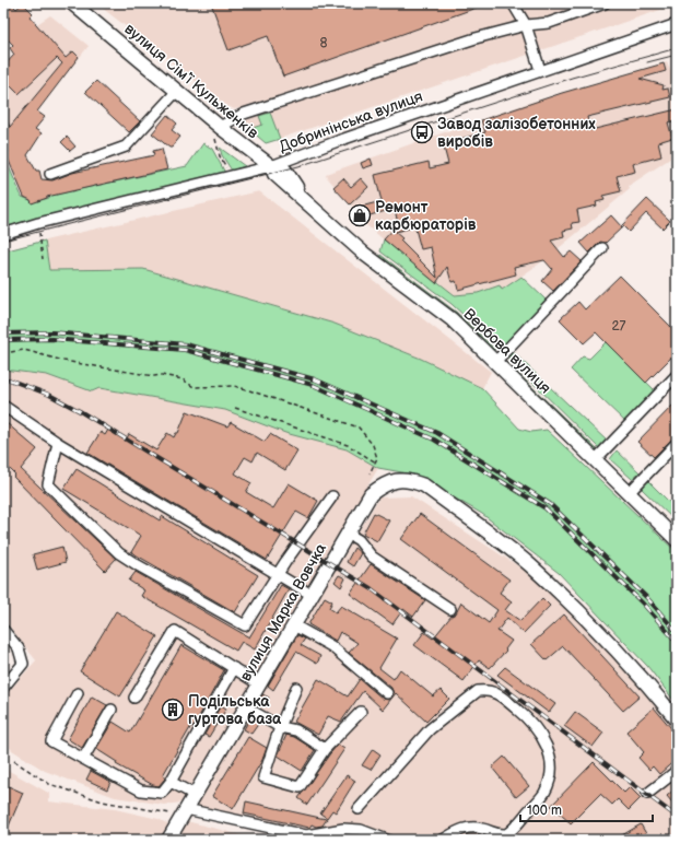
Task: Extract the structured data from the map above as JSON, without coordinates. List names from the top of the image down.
{
  "streets": {
    "main road": ["вулиця Сімʼї Кульженків", "Вербова вулиця", "вулиця Марка Вовчка"],
    "street": ["Добринінська вулиця"]
  },
  "crossings": [
    ["вулиця Сімʼї Кульженків", "Добринінська вулиця"],
    ["вулиця Сімʼї Кульженків", "Вербова вулиця"],
    ["Добринінська вулиця", "Вербова вулиця"]
  ],
  "places": {
    "bus stop": ["Завод залізобетонних виробів"],
    "shop": ["Ремонт карбюраторів"],
    "building": ["Подільська гуртова база"]
  },
  "house_numbers": ["8", "27"],
  "scale_bar": "100 m"
}
